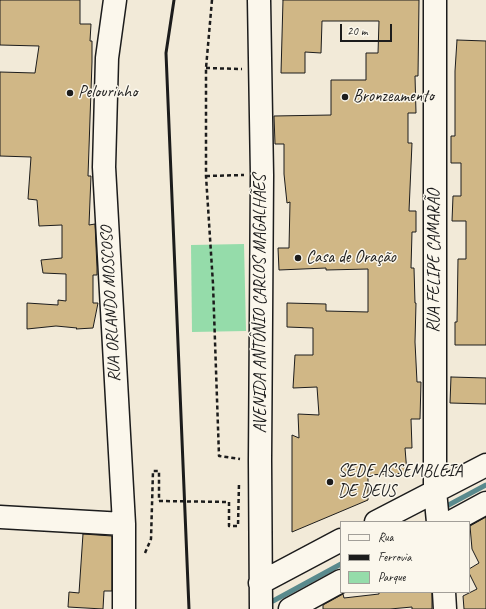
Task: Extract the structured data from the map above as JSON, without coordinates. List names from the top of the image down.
{
  "streets": {
    "street": ["RUA FELIPE CAMARÃO", "RUA ORLANDO MOSCOSO", "AVENIDA ANTÔNIO CARLOS MAGALHÃES"]
  },
  "places": [
    "Pelourinho",
    "Bronzeamento",
    "Casa de Oração",
    "SEDE ASSEMBLEIA DE DEUS"
  ],
  "legend": ["Rua", "Ferrovia", "Parque"],
  "scale_bar": "20 m"
}
